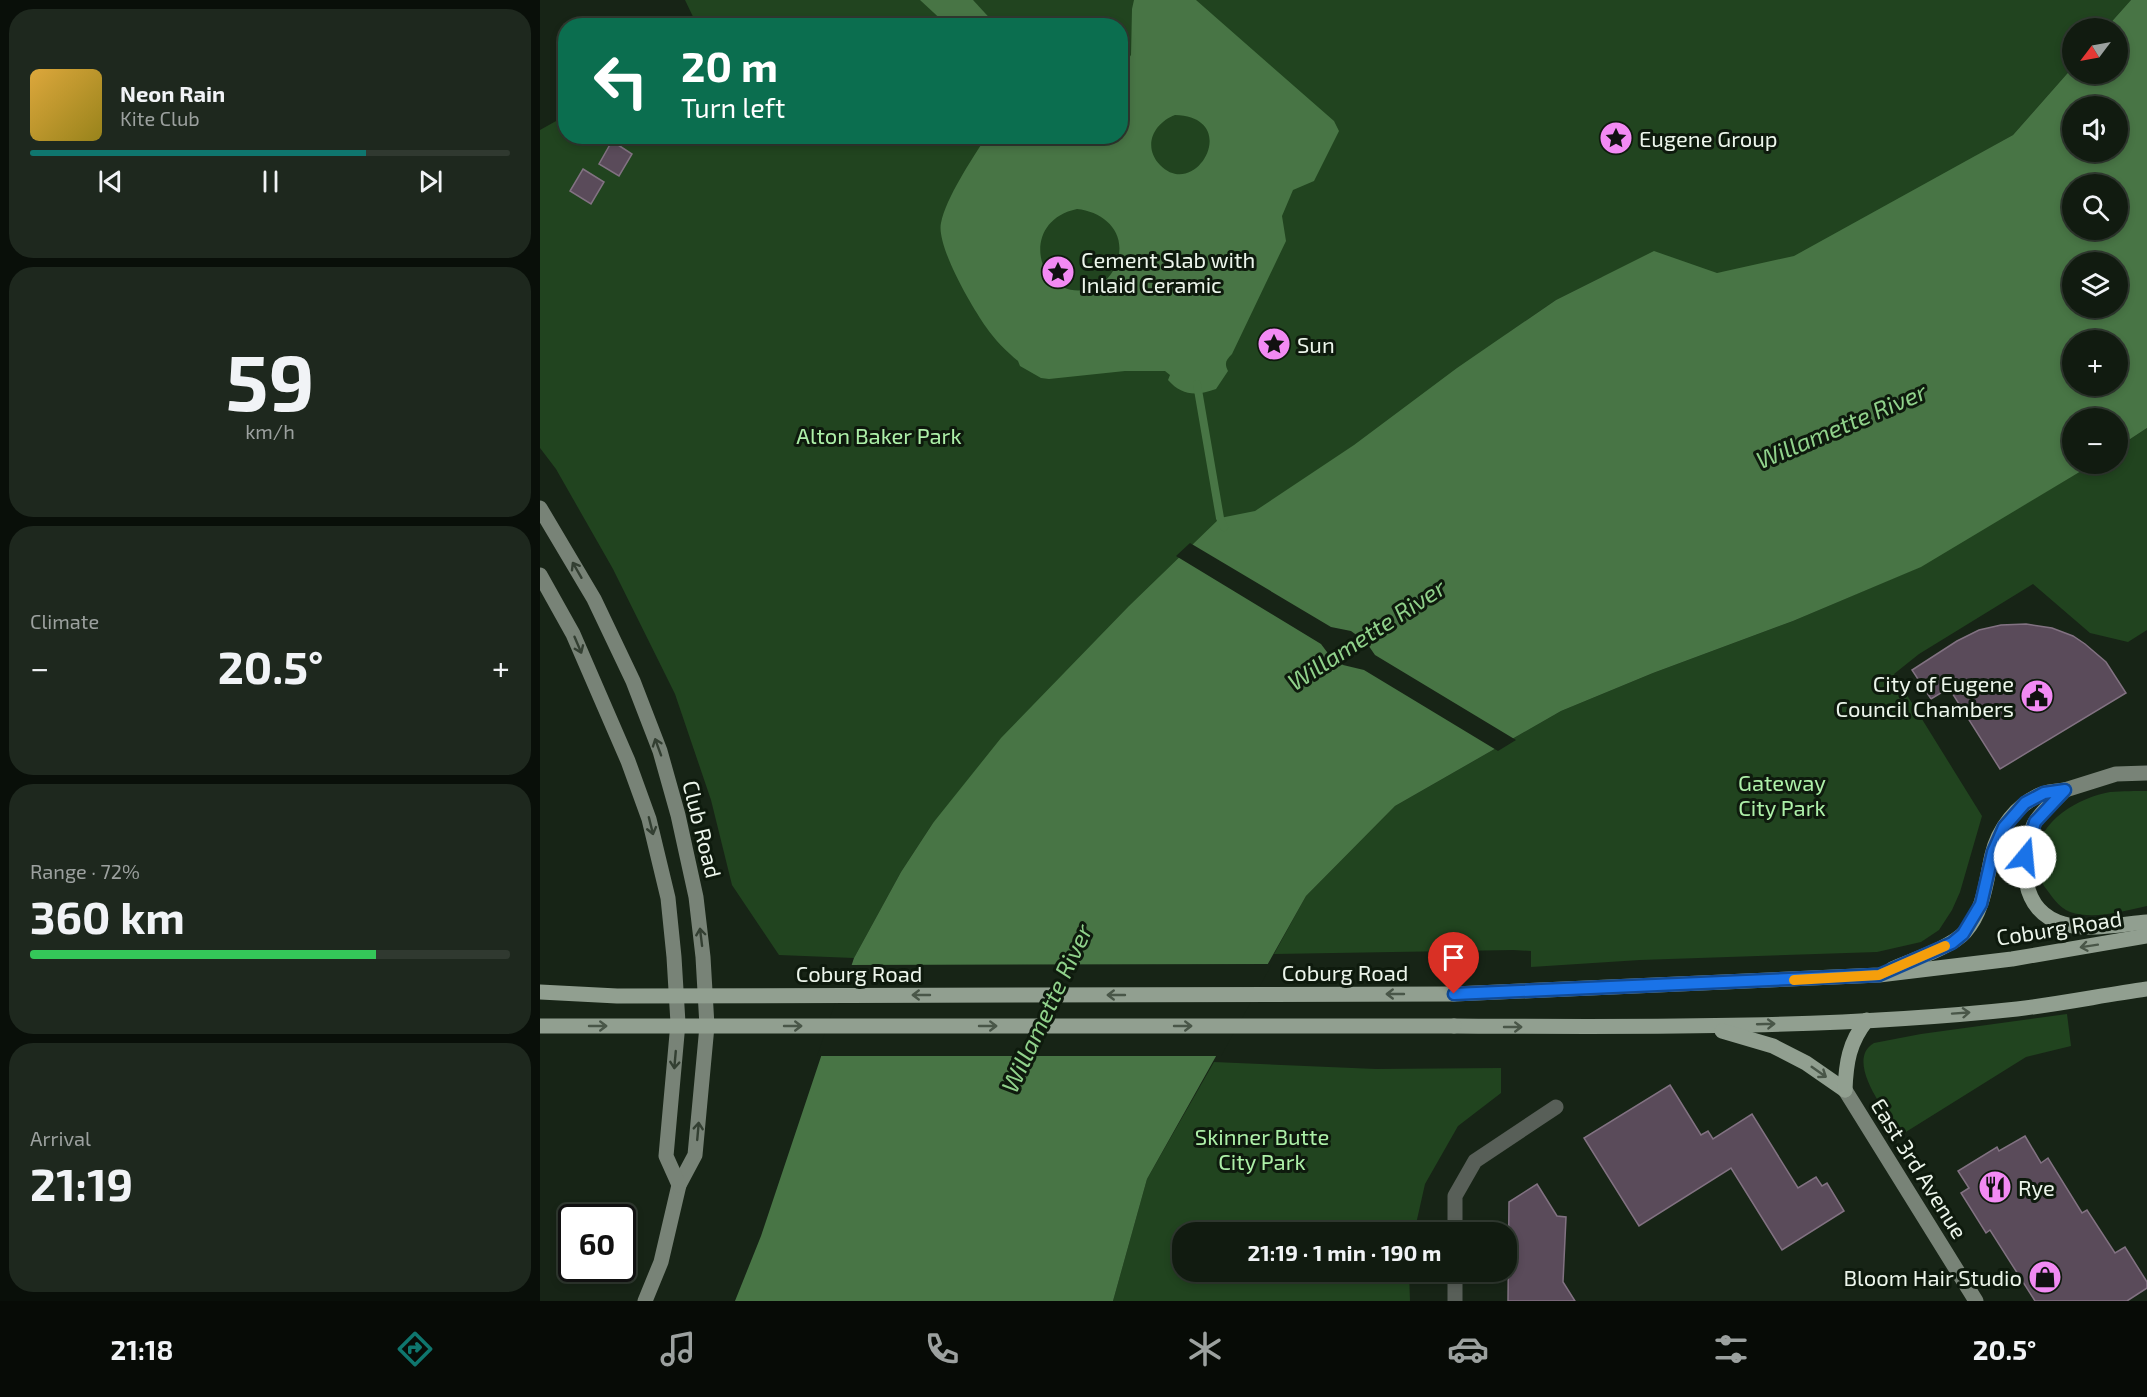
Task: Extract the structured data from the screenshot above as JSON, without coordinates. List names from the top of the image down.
{
  "streets": {
    "main road": ["Club Road", "Coburg Road", "East 3rd Avenue"]
  },
  "water": ["Willamette River"],
  "parks": ["Alton Baker Park", "Gateway City Park", "Skinner Butte City Park"],
  "places": {
    "place": ["Eugene Group", "Cement Slab with Inlaid Ceramic", "Sun"],
    "public building": ["City of Eugene Council Chambers"],
    "restaurant": ["Rye"],
    "shop": ["Bloom Hair Studio"]
  },
  "north": "bottom left",
  "page": {
    "map_buttons": ["+", "−"],
    "turn": ["20 m", "Turn left"],
    "song": ["Neon Rain", "Kite Club"],
    "tile": [
      ["59", "km/h"],
      "Climate",
      ["Range · 72%", "360 km"],
      ["Arrival", "21:19"]
    ],
    "heat": ["−", "20.5°", "+"],
    "limit": "60",
    "trip": "21:19 · 1 min · 190 m",
    "tabs": ["21:18", "20.5°"]
  }
}
